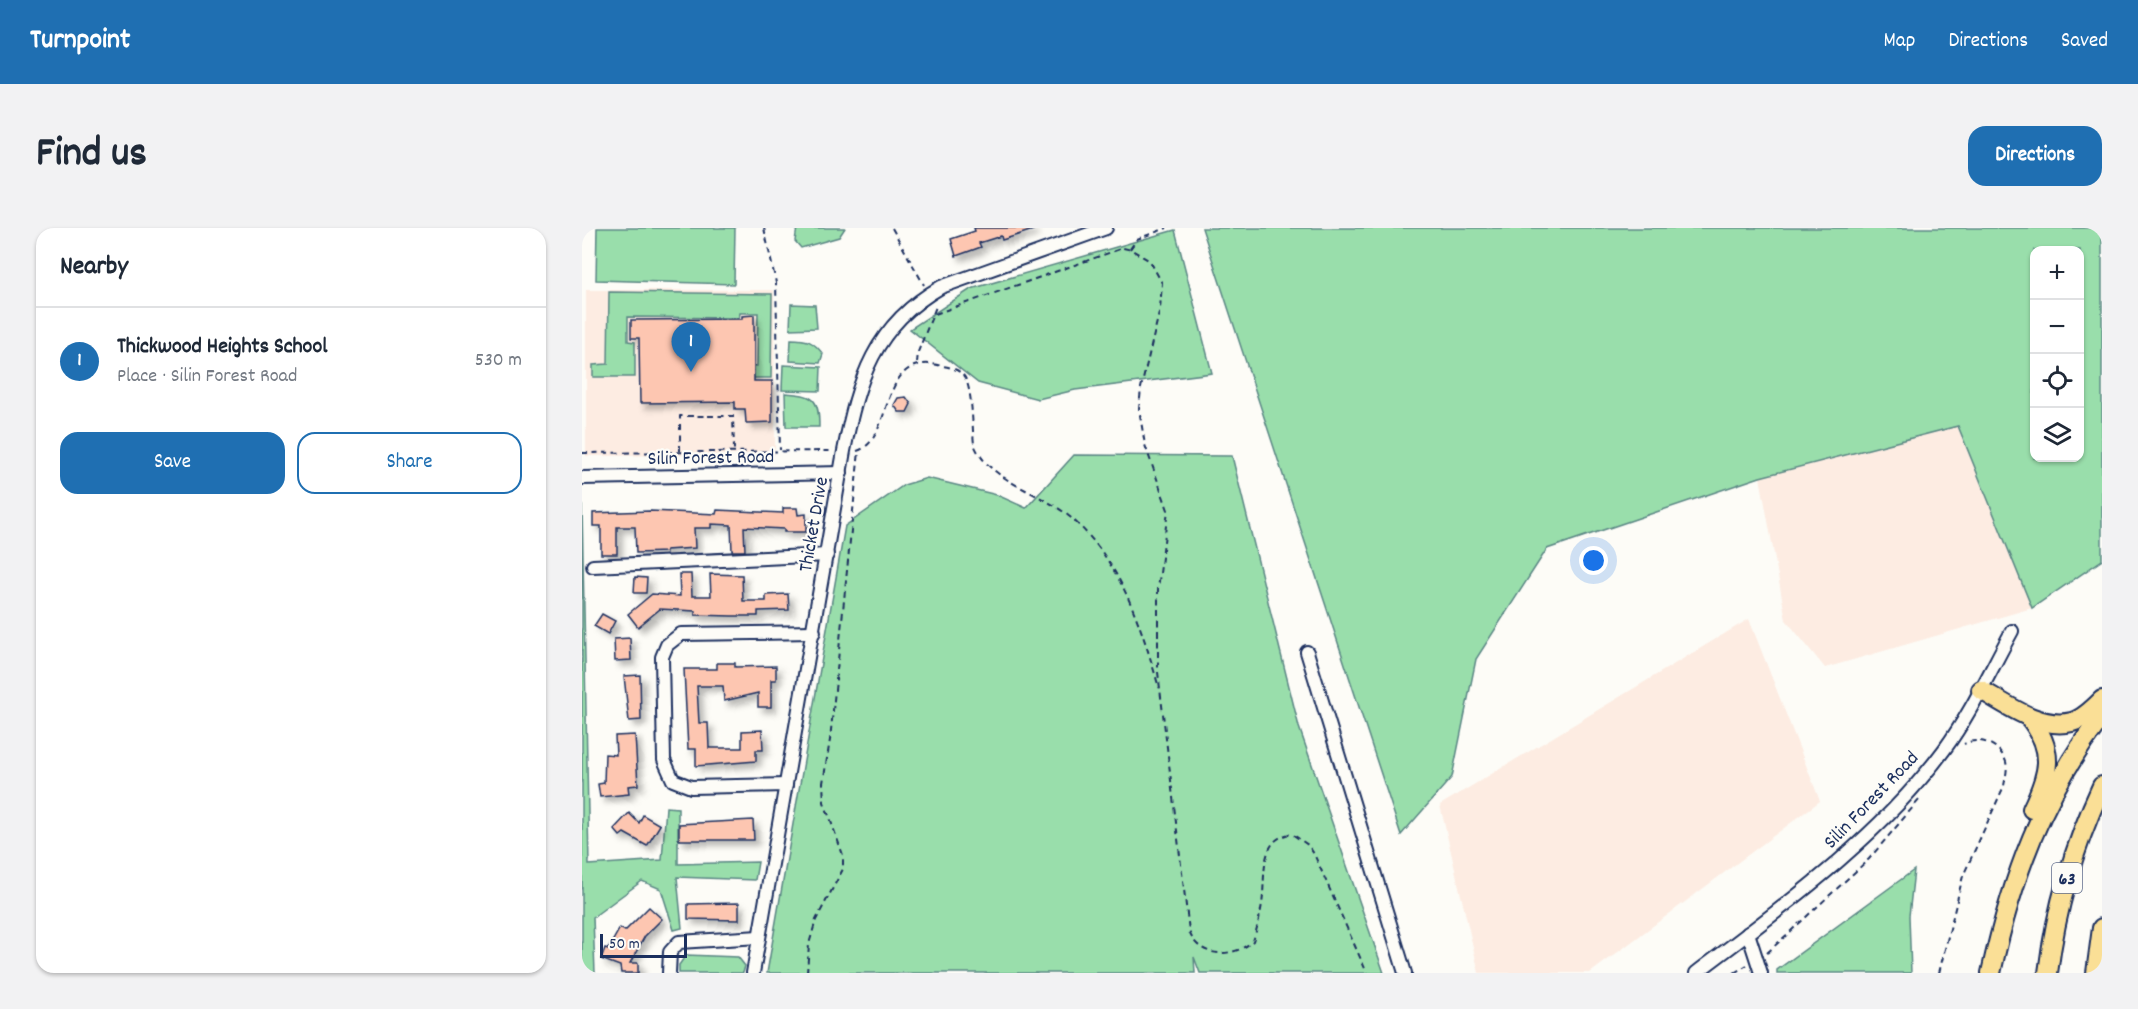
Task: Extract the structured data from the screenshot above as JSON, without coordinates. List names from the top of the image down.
{
  "streets": {
    "highway": ["63"],
    "street": ["Silin Forest Road", "Thicket Drive"]
  },
  "crossings": [
    ["Silin Forest Road", "Thicket Drive"]
  ],
  "scale_bar": "50 m",
  "page": {
    "header": "Turnpoint",
    "nav": ["Map", "Directions", "Saved"],
    "title": "Find us",
    "buttons": [
      "Directions",
      ["Save", "Share"]
    ],
    "heading": "Nearby",
    "map_buttons": ["+", "−"],
    "list": [
      {
        "mark": "1",
        "name": "Thickwood Heights School",
        "note": "Place · Silin Forest Road",
        "value": "530 m"
      }
    ],
    "pins": "1",
    "scale": "50 m"
  }
}
